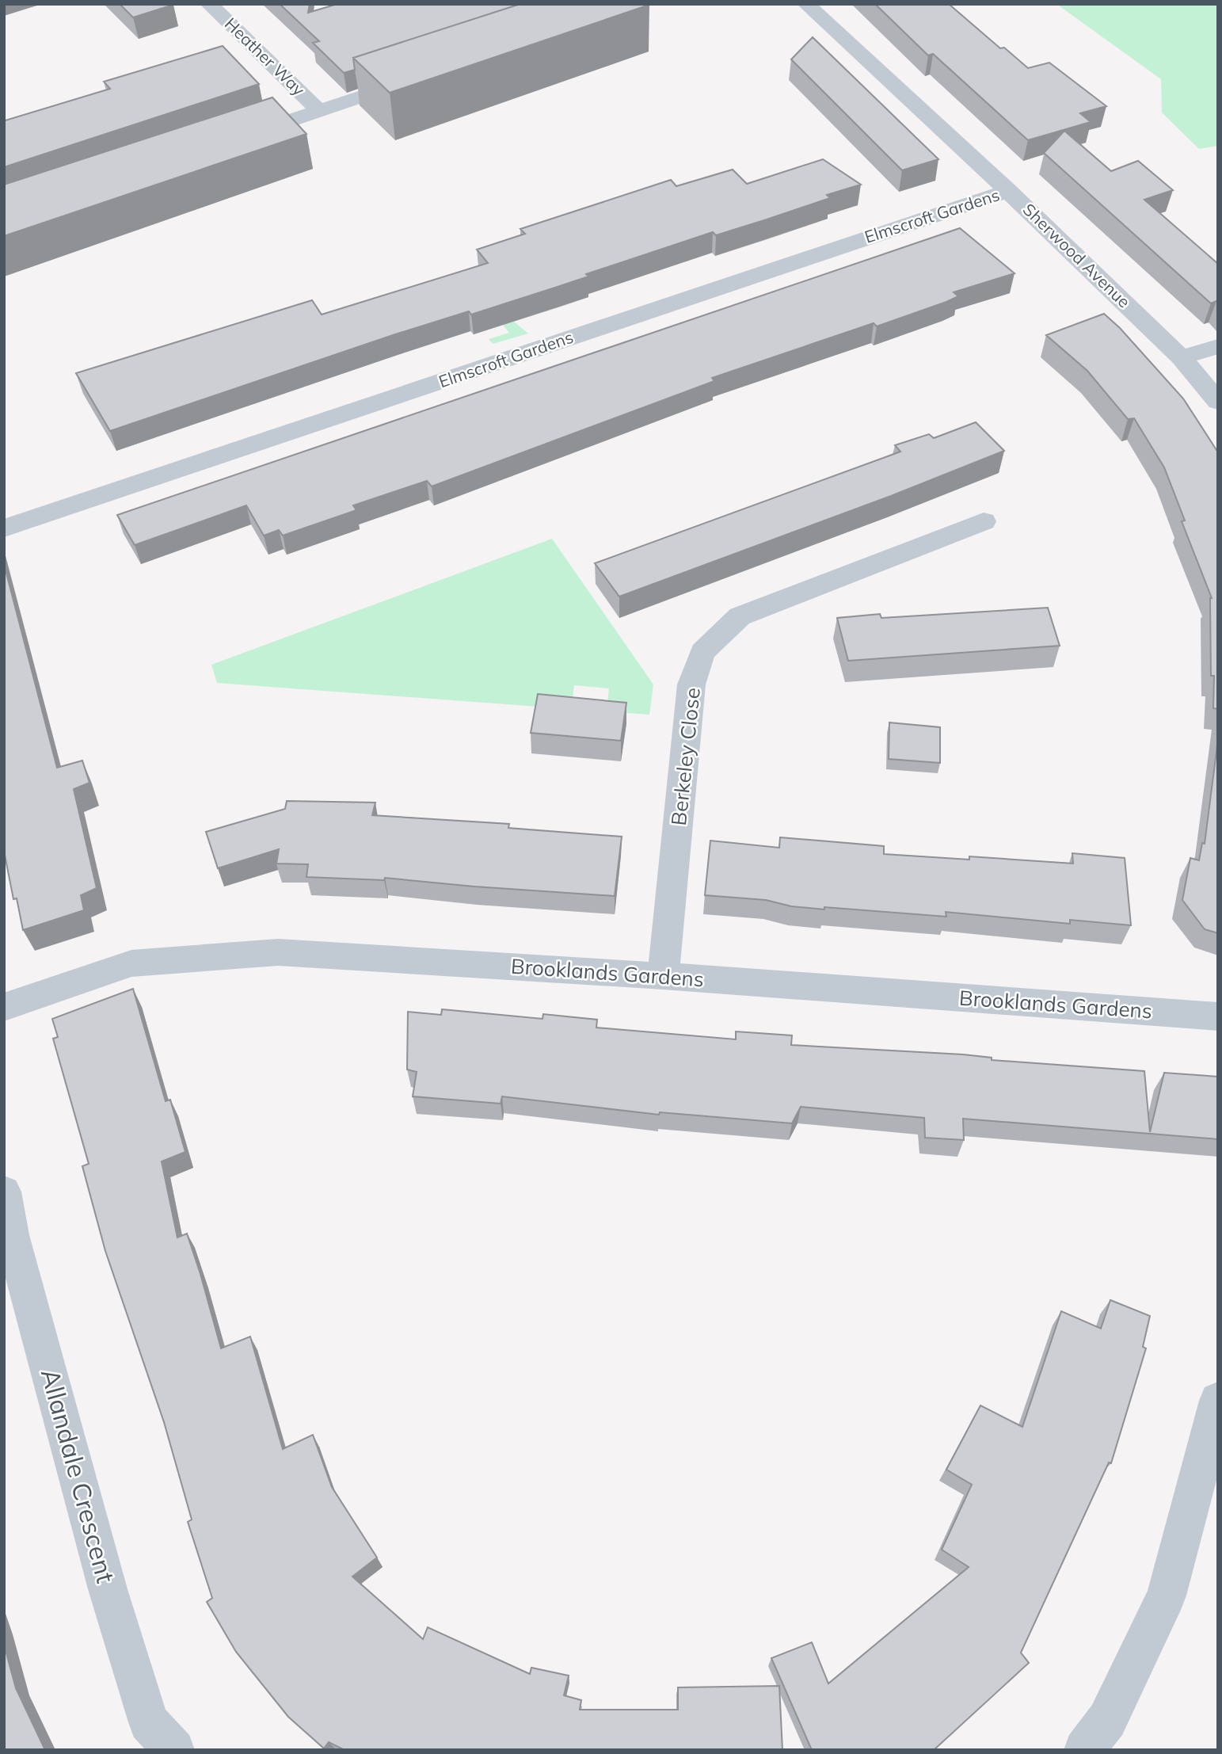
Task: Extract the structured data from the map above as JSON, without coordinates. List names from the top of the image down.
{
  "streets": {
    "street": [
      "Heather Way",
      "Elmscroft Gardens",
      "Sherwood Avenue",
      "Berkeley Close",
      "Brooklands Gardens",
      "Allandale Crescent"
    ]
  },
  "crossings": [
    ["Elmscroft Gardens", "Sherwood Avenue"],
    ["Berkeley Close", "Brooklands Gardens"]
  ]
}
